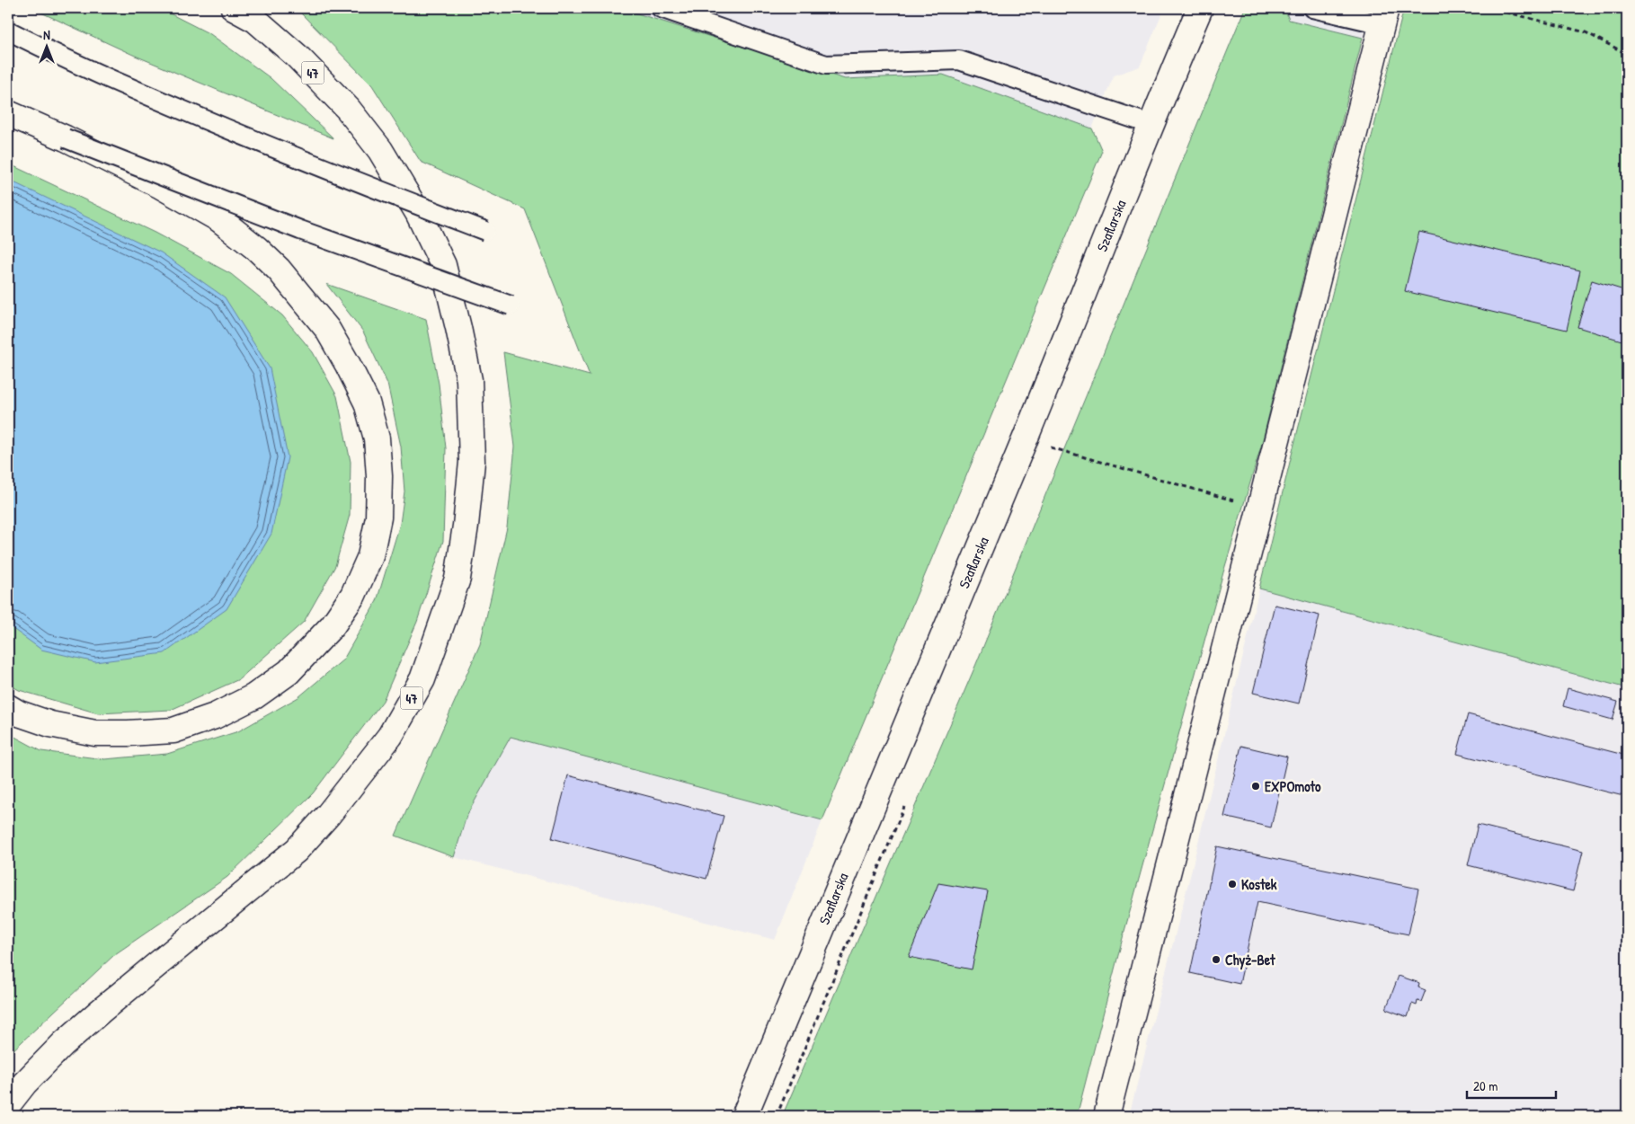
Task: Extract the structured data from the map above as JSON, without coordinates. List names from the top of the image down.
{
  "streets": {
    "main road": ["47", "Szaflarska"]
  },
  "places": ["EXPOmoto", "Kostek", "Chyż-Bet"],
  "scale_bar": "20 m",
  "north": "top"
}
